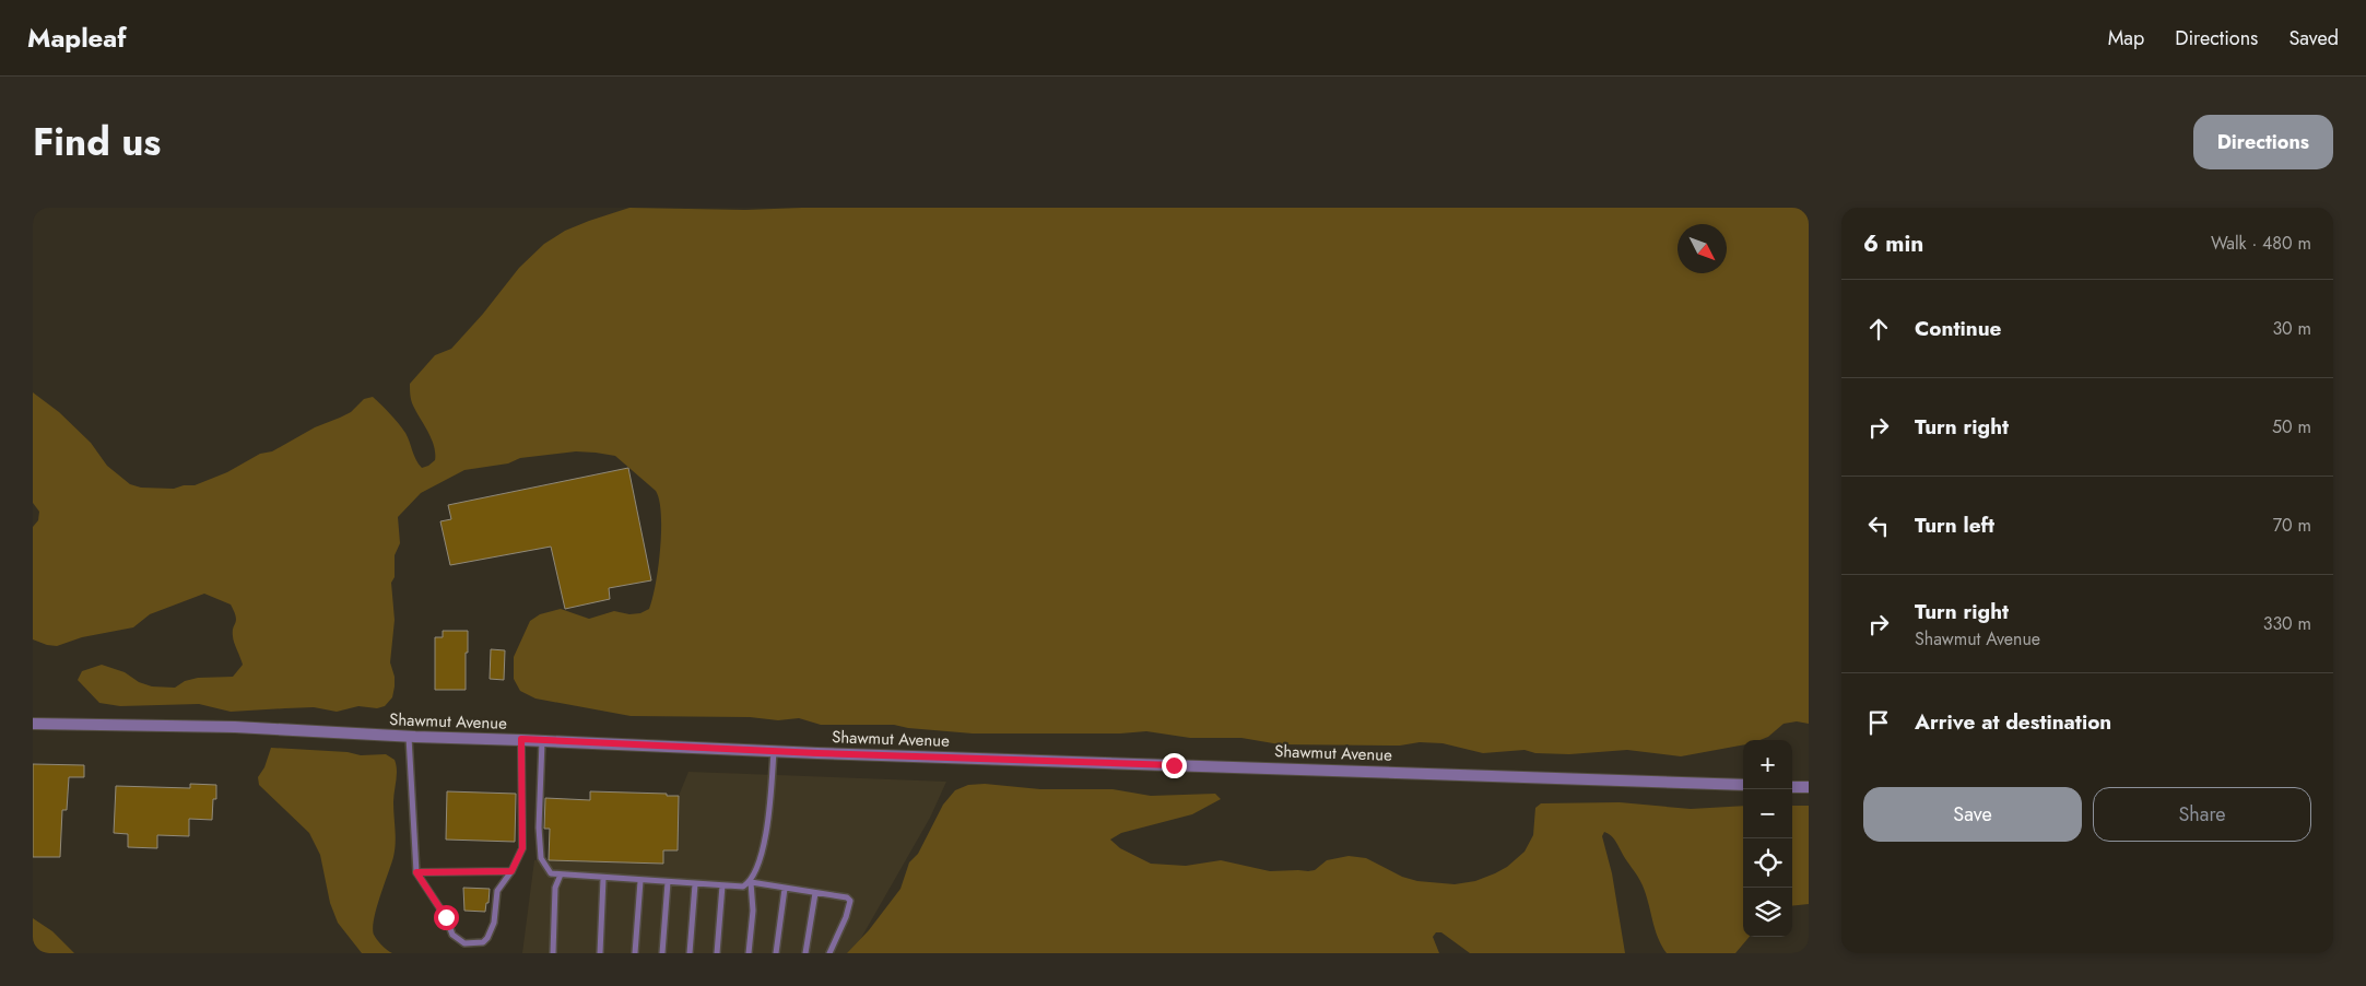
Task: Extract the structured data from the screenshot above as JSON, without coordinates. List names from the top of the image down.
{
  "streets": {
    "street": ["Shawmut Avenue"]
  },
  "north": "bottom right",
  "page": {
    "header": "Mapleaf",
    "nav": ["Map", "Directions", "Saved"],
    "title": "Find us",
    "buttons": [
      "Directions",
      ["Save", "Share"]
    ],
    "heading": ["6 min", "Walk · 480 m"],
    "list": [
      ["Continue", "30 m"],
      ["Turn right", "50 m"],
      ["Turn left", "70 m"],
      ["Turn right", "Shawmut Avenue", "330 m"],
      "Arrive at destination"
    ],
    "map_buttons": ["+", "−"]
  }
}
